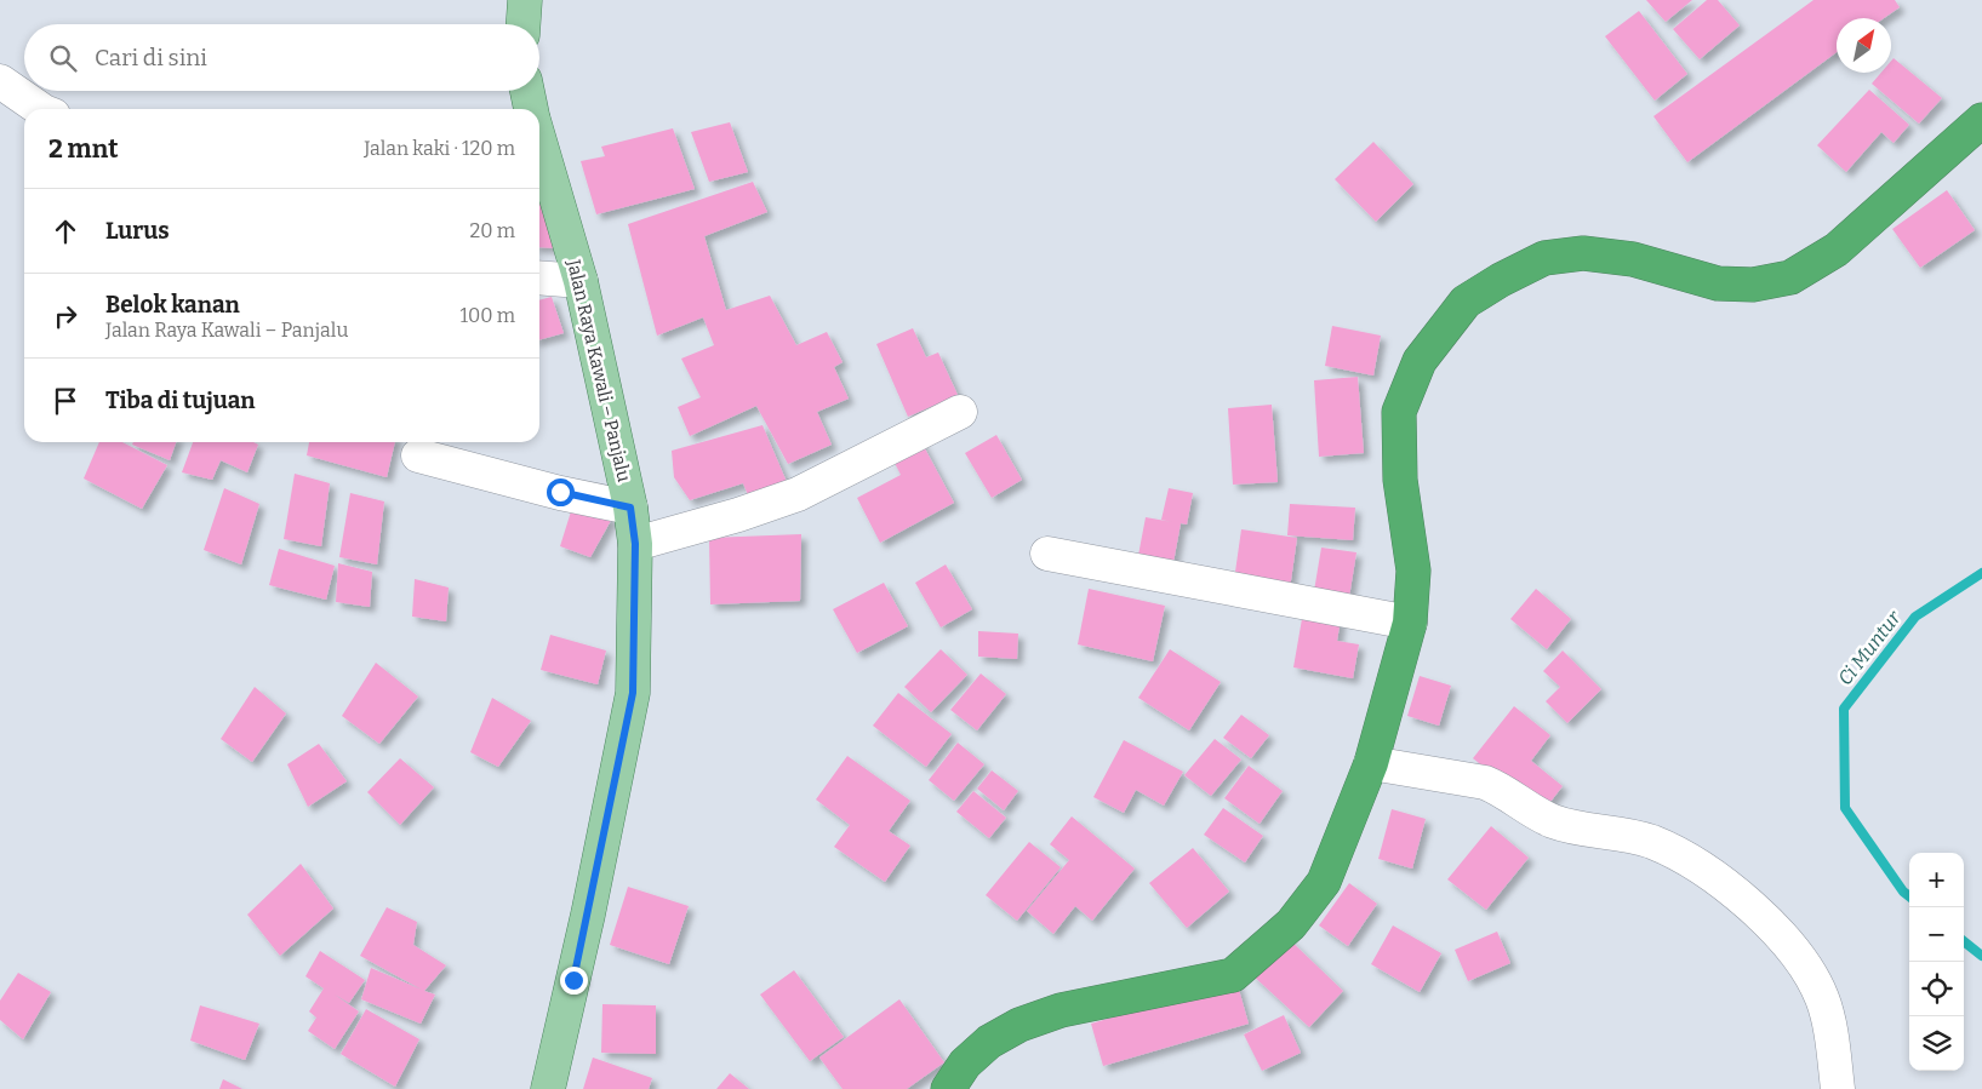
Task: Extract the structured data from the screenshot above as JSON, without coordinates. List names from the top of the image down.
{
  "streets": {
    "main road": ["Jalan Raya Kawali – Panjalu"]
  },
  "water": ["Ci Muntur"],
  "north": "top right",
  "page": {
    "search": "Cari di sini",
    "heading": ["2 mnt", "Jalan kaki · 120 m"],
    "list": [
      ["Lurus", "20 m"],
      ["Belok kanan", "Jalan Raya Kawali – Panjalu", "100 m"],
      "Tiba di tujuan"
    ],
    "map_buttons": ["+", "−"]
  }
}
